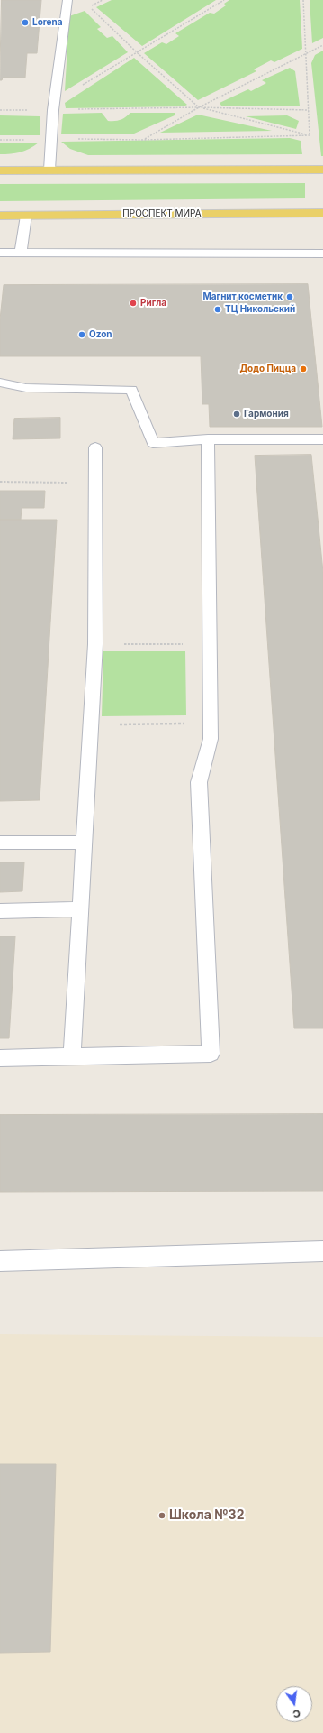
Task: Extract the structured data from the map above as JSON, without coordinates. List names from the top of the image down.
{
  "streets": {
    "main road": ["ПРОСПЕКТ МИРА"]
  },
  "places": [
    "Lorena",
    "Магнит косметик",
    "Ригла",
    "ТЦ Никольский",
    "Ozon",
    "Додо Пицца",
    "Гармония",
    "Школа №32"
  ],
  "north": "bottom"
}
